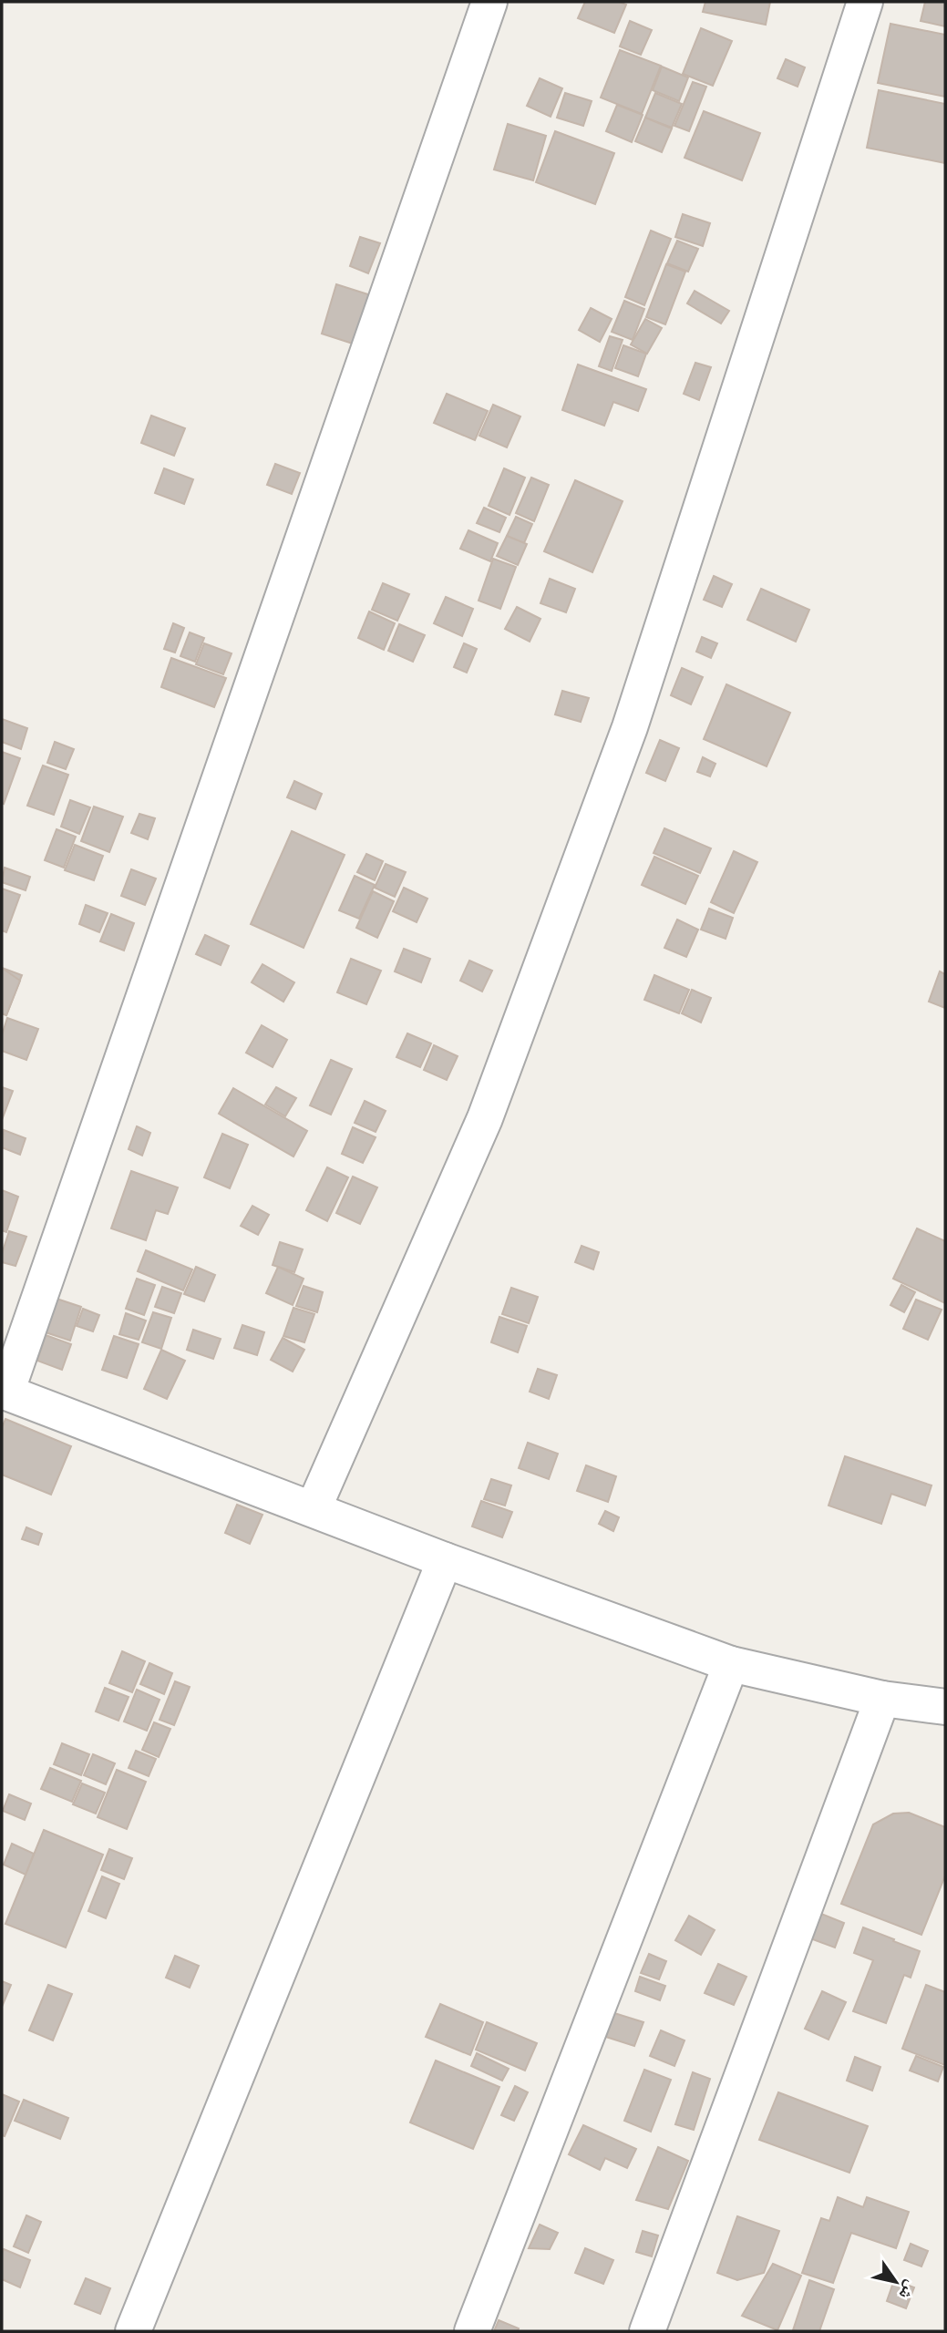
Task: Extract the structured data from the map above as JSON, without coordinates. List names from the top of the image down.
{
  "north": "bottom right"
}
